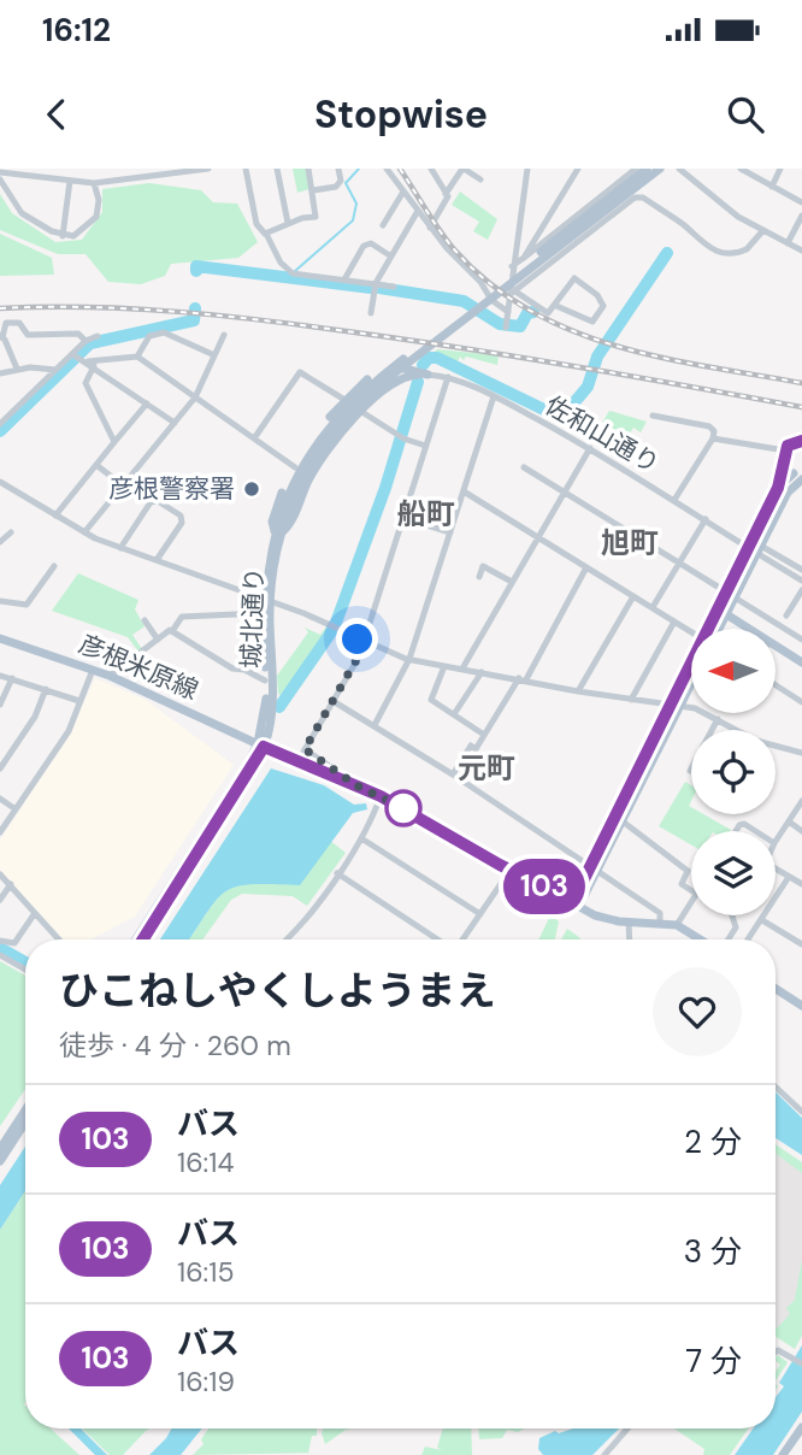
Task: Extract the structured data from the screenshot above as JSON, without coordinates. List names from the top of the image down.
{
  "streets": {
    "main road": ["城北通り", "彦根米原線"],
    "street": ["佐和山通り"]
  },
  "crossings": [
    ["城北通り", "彦根米原線"]
  ],
  "districts": ["船町", "旭町", "元町"],
  "places": ["彦根警察署"],
  "lines": ["bus line 103"],
  "north": "left",
  "page": {
    "status": "16:12",
    "header": "Stopwise",
    "on_map": "103",
    "heading": ["ひこねしやくしようまえ", "徒歩 · 4 分 · 260 m"],
    "list": [
      {
        "mark": "103",
        "name": "バス",
        "note": "16:14",
        "value": "2 分"
      },
      {
        "mark": "103",
        "name": "バス",
        "note": "16:15",
        "value": "3 分"
      },
      {
        "mark": "103",
        "name": "バス",
        "note": "16:19",
        "value": "7 分"
      }
    ]
  }
}
